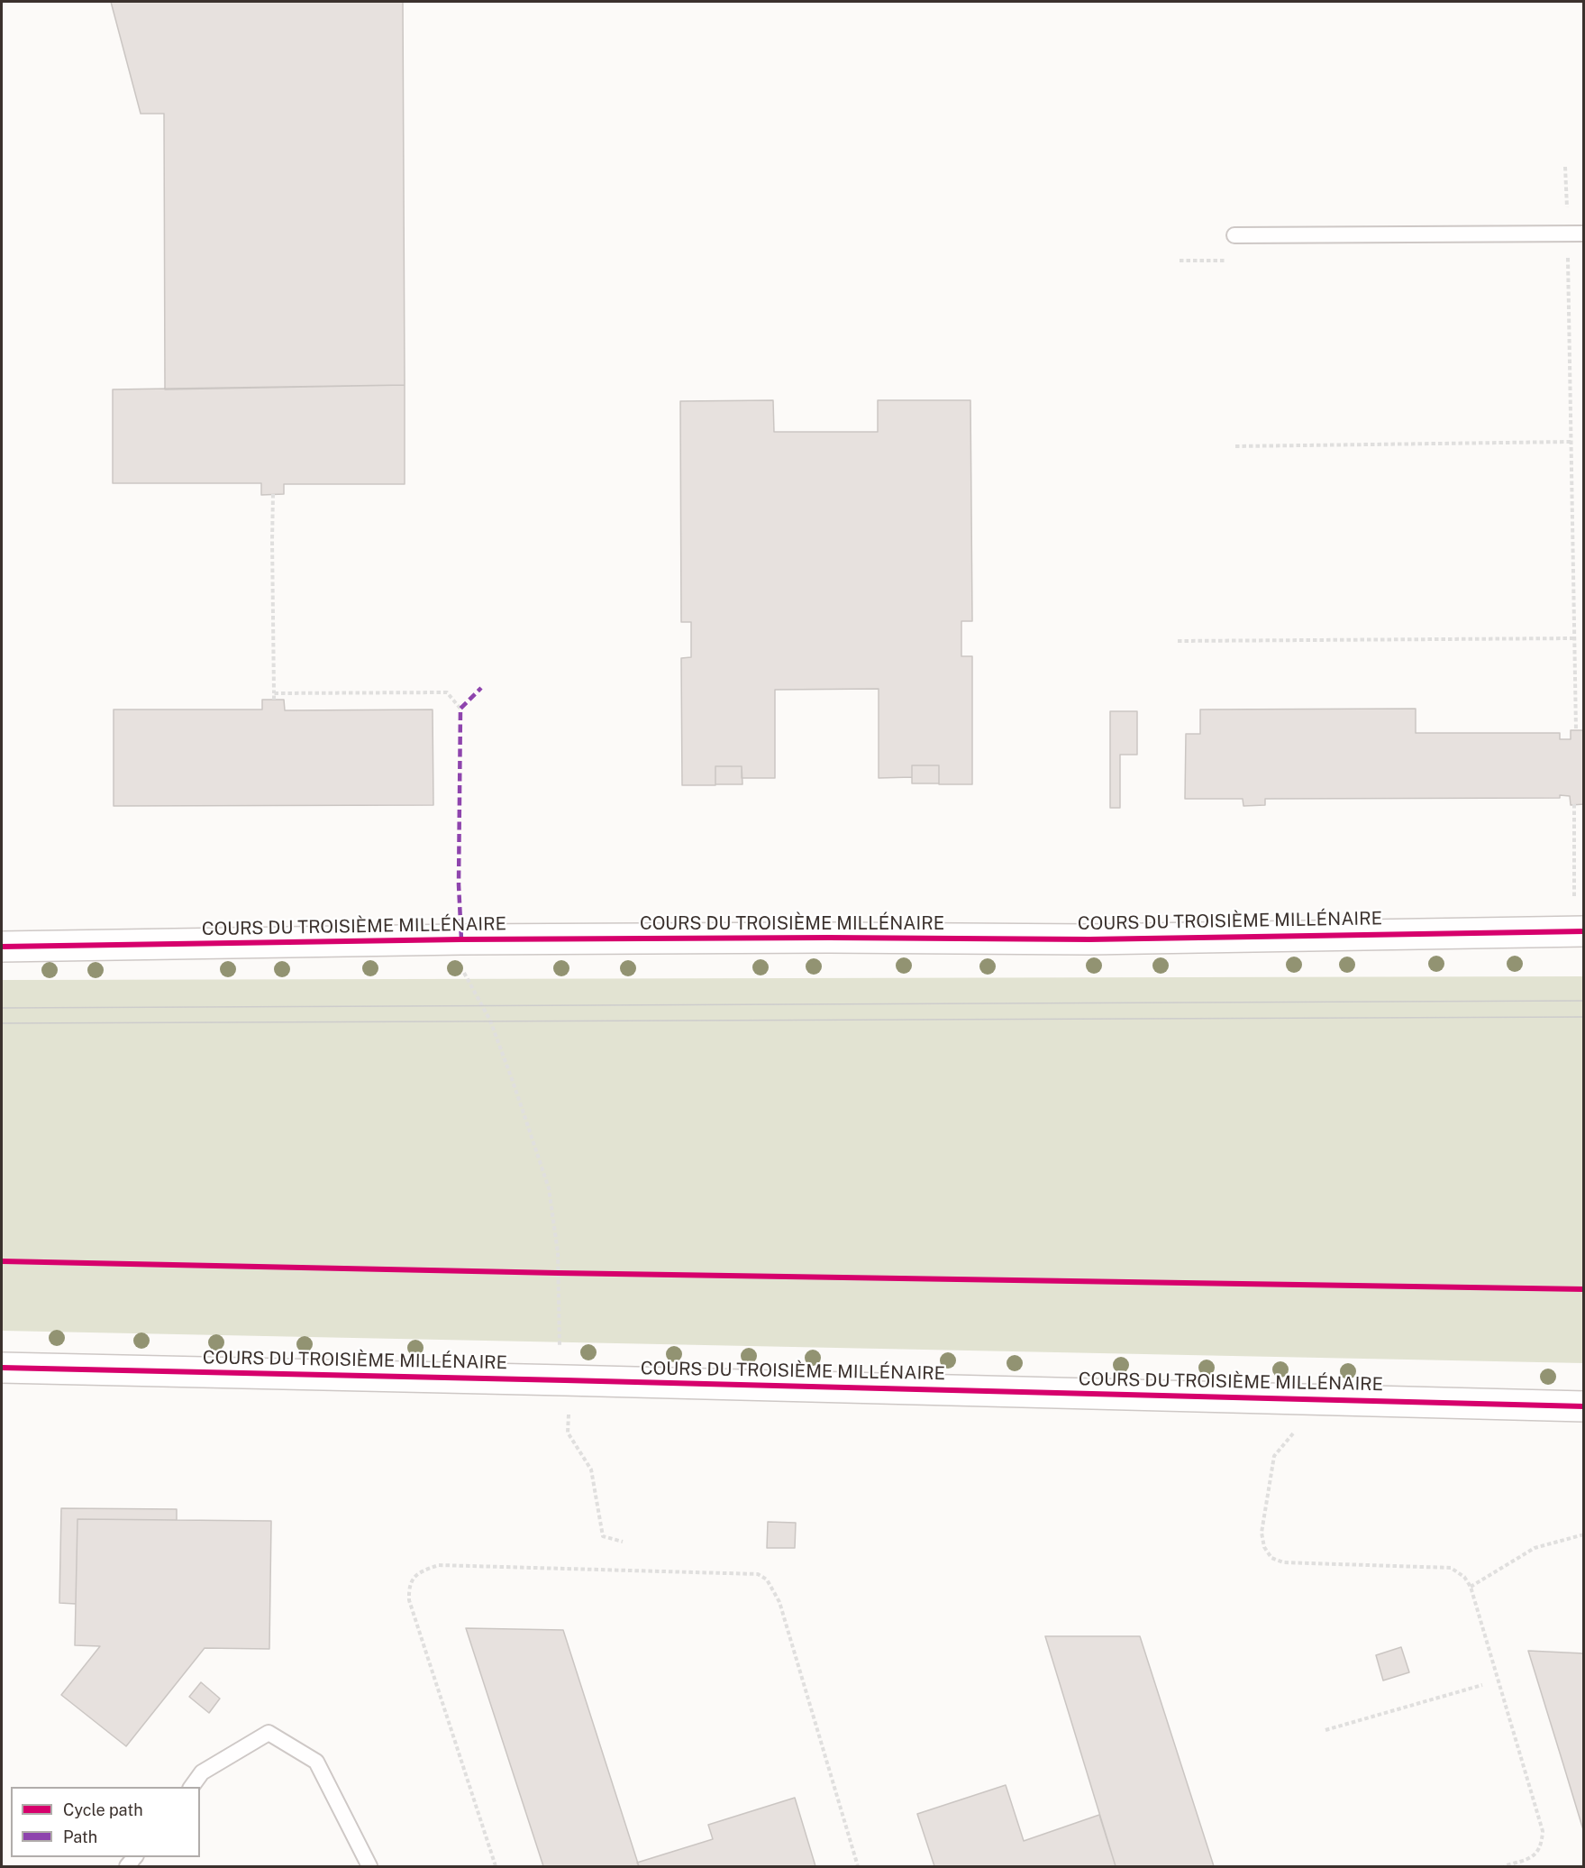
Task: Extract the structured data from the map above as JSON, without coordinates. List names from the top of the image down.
{
  "streets": {
    "street": ["COURS DU TROISIÈME MILLÉNAIRE"]
  },
  "legend": ["Cycle path", "Path"]
}
